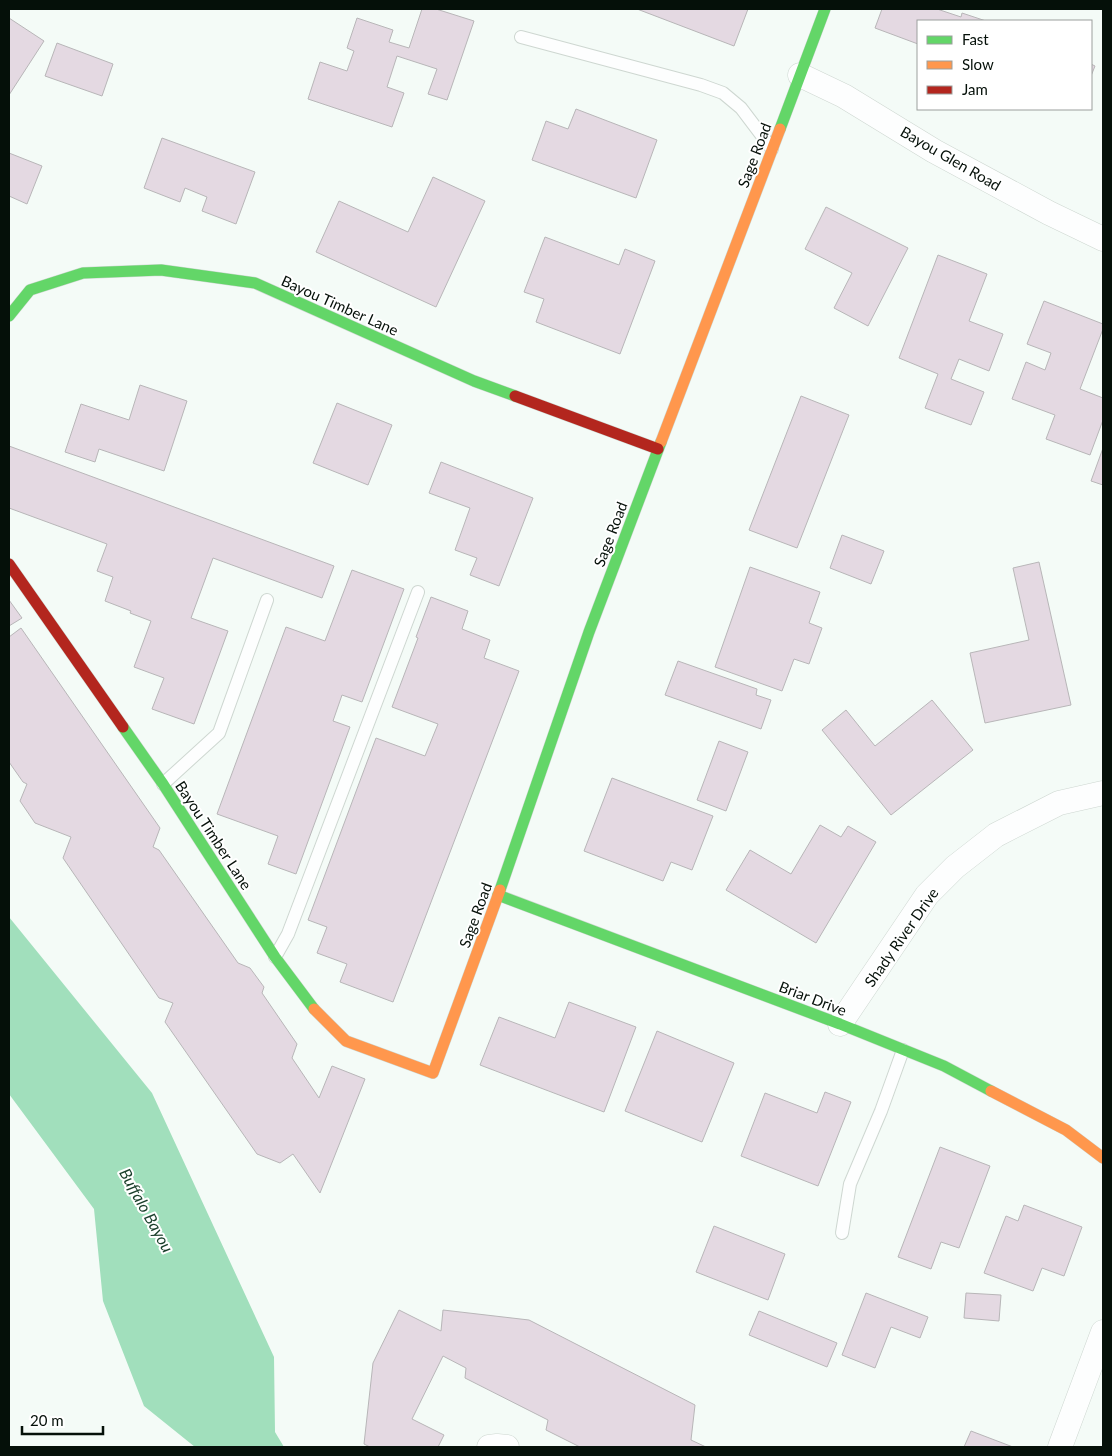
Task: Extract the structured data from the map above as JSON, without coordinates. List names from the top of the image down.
{
  "streets": {
    "street": [
      "Sage Road",
      "Bayou Glen Road",
      "Bayou Timber Lane",
      "Shady River Drive",
      "Briar Drive"
    ]
  },
  "crossings": [
    ["Sage Road", "Bayou Glen Road"],
    ["Sage Road", "Bayou Timber Lane"],
    ["Sage Road", "Briar Drive"],
    ["Shady River Drive", "Briar Drive"]
  ],
  "water": ["Buffalo Bayou"],
  "legend": ["Fast", "Slow", "Jam"],
  "scale_bar": "20 m"
}
